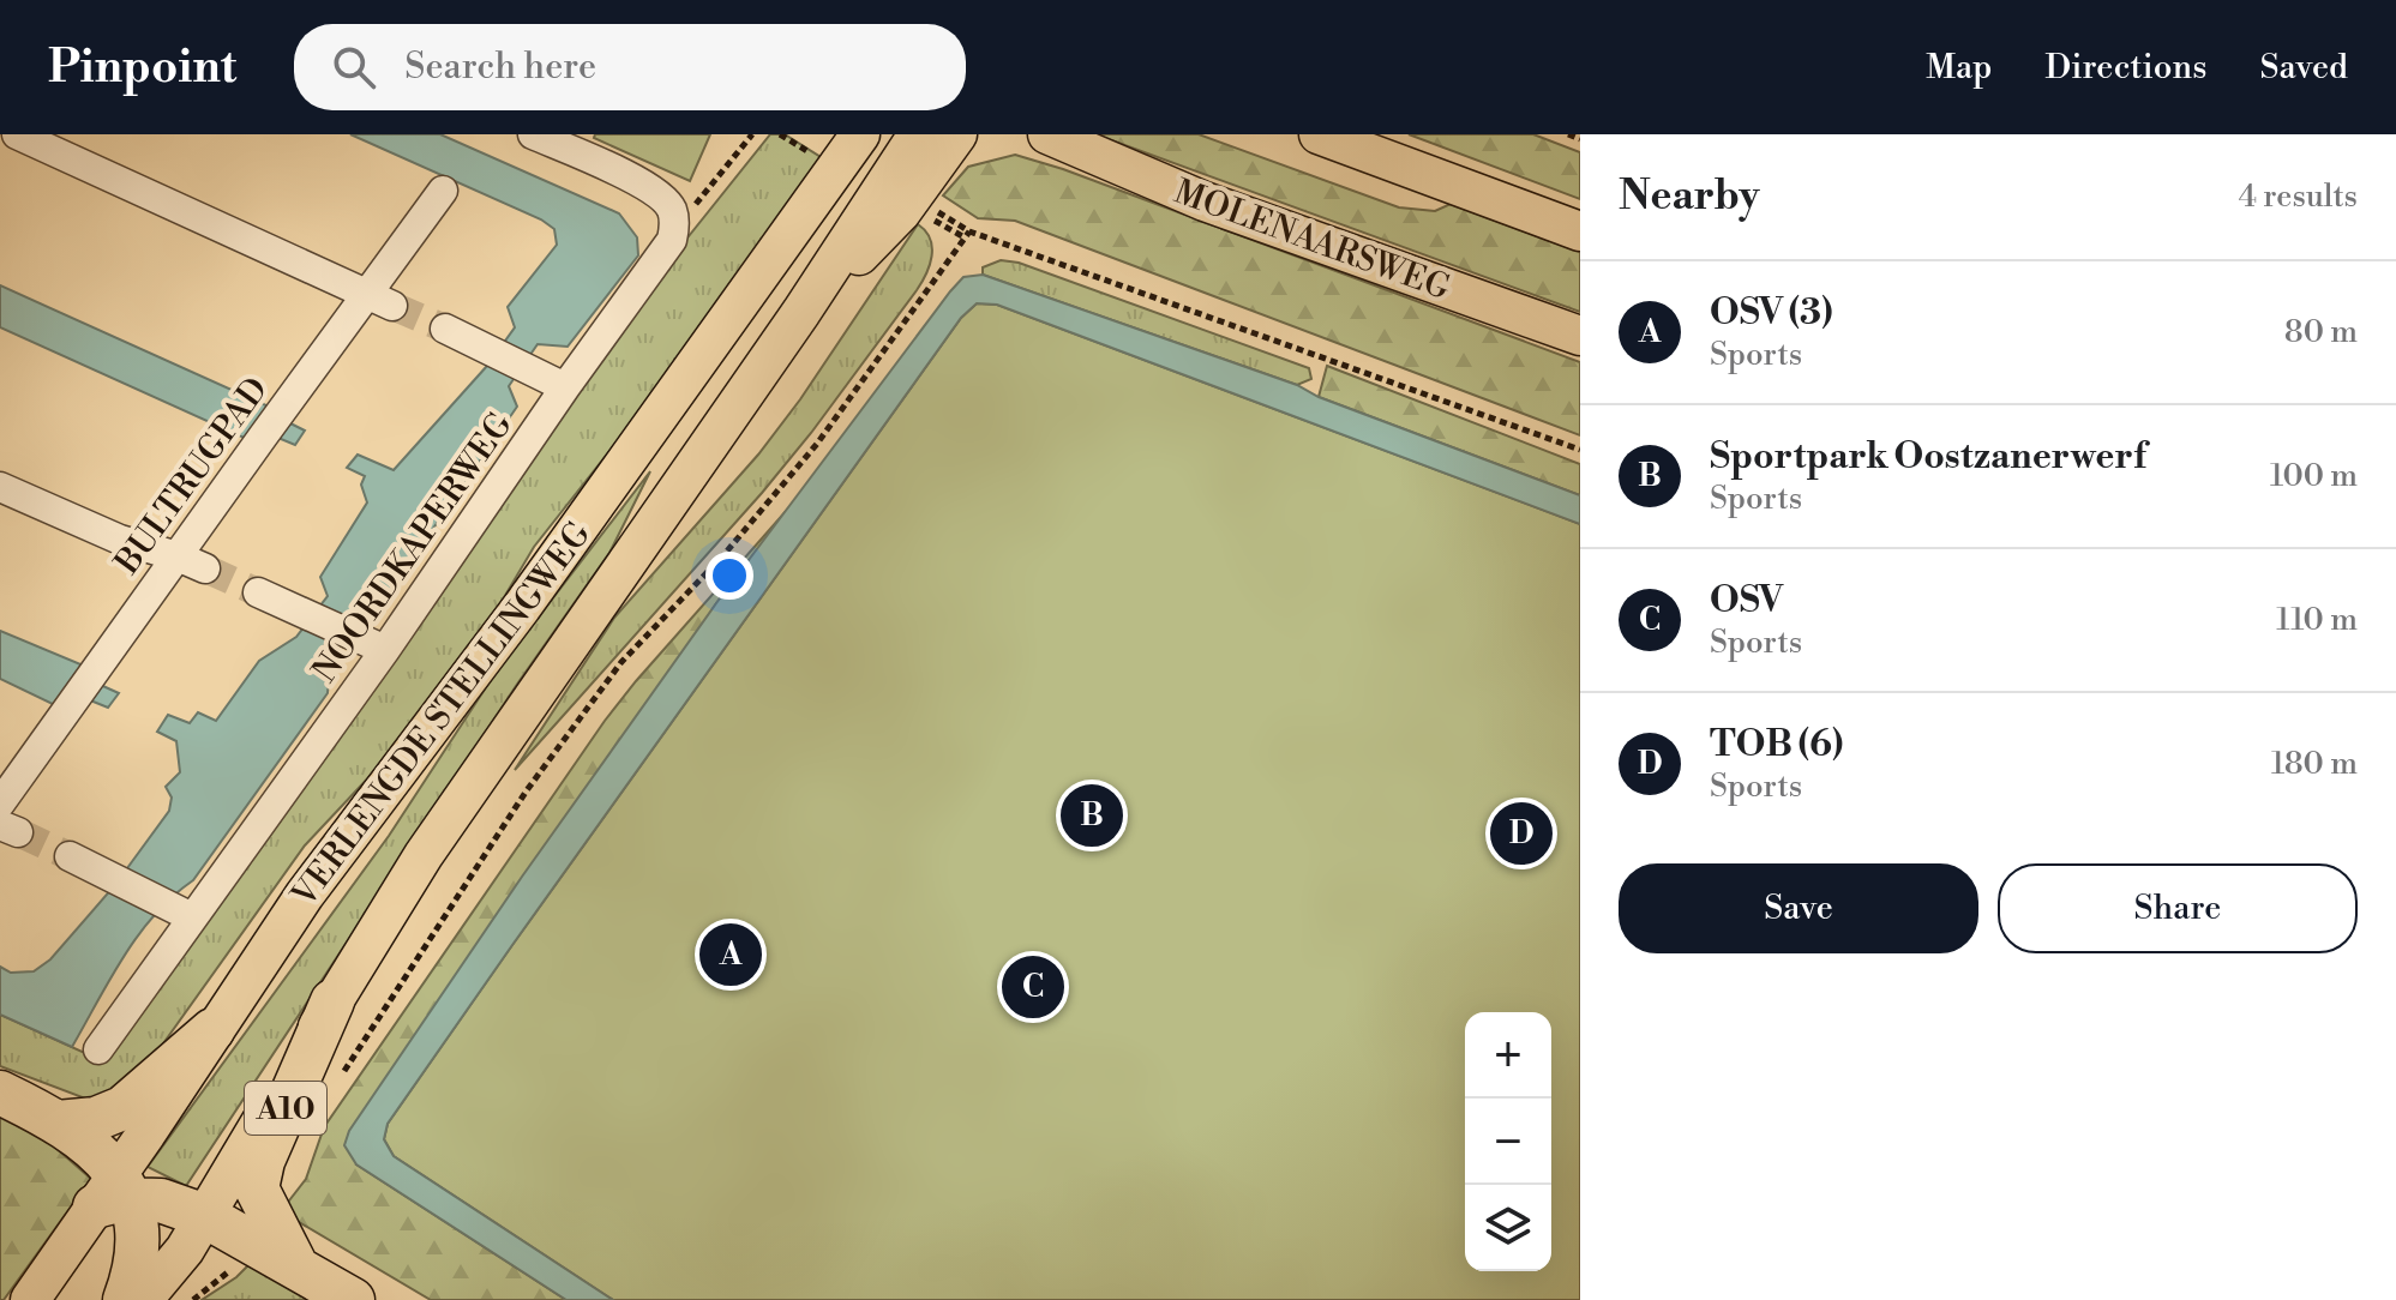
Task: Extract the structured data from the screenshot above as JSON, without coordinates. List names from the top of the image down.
{
  "streets": {
    "highway": ["A10"],
    "main road": ["MOLENAARSWEG", "VERLENGDE STELLINGWEG"],
    "street": ["BULTRUGPAD", "NOORDKAPERWEG"]
  },
  "crossings": [
    ["VERLENGDE STELLINGWEG", "A10"]
  ],
  "page": {
    "header": "Pinpoint",
    "search": "Search here",
    "nav": ["Map", "Directions", "Saved"],
    "heading": ["Nearby", "4 results"],
    "list": [
      {
        "mark": "A",
        "name": "OSV (3)",
        "note": "Sports",
        "value": "80 m"
      },
      {
        "mark": "B",
        "name": "Sportpark Oostzanerwerf",
        "note": "Sports",
        "value": "100 m"
      },
      {
        "mark": "C",
        "name": "OSV",
        "note": "Sports",
        "value": "110 m"
      },
      {
        "mark": "D",
        "name": "TOB (6)",
        "note": "Sports",
        "value": "180 m"
      }
    ],
    "pins": [
      "B",
      "D",
      "A",
      "C"
    ],
    "buttons": ["Save", "Share"],
    "map_buttons": ["+", "−"]
  }
}
